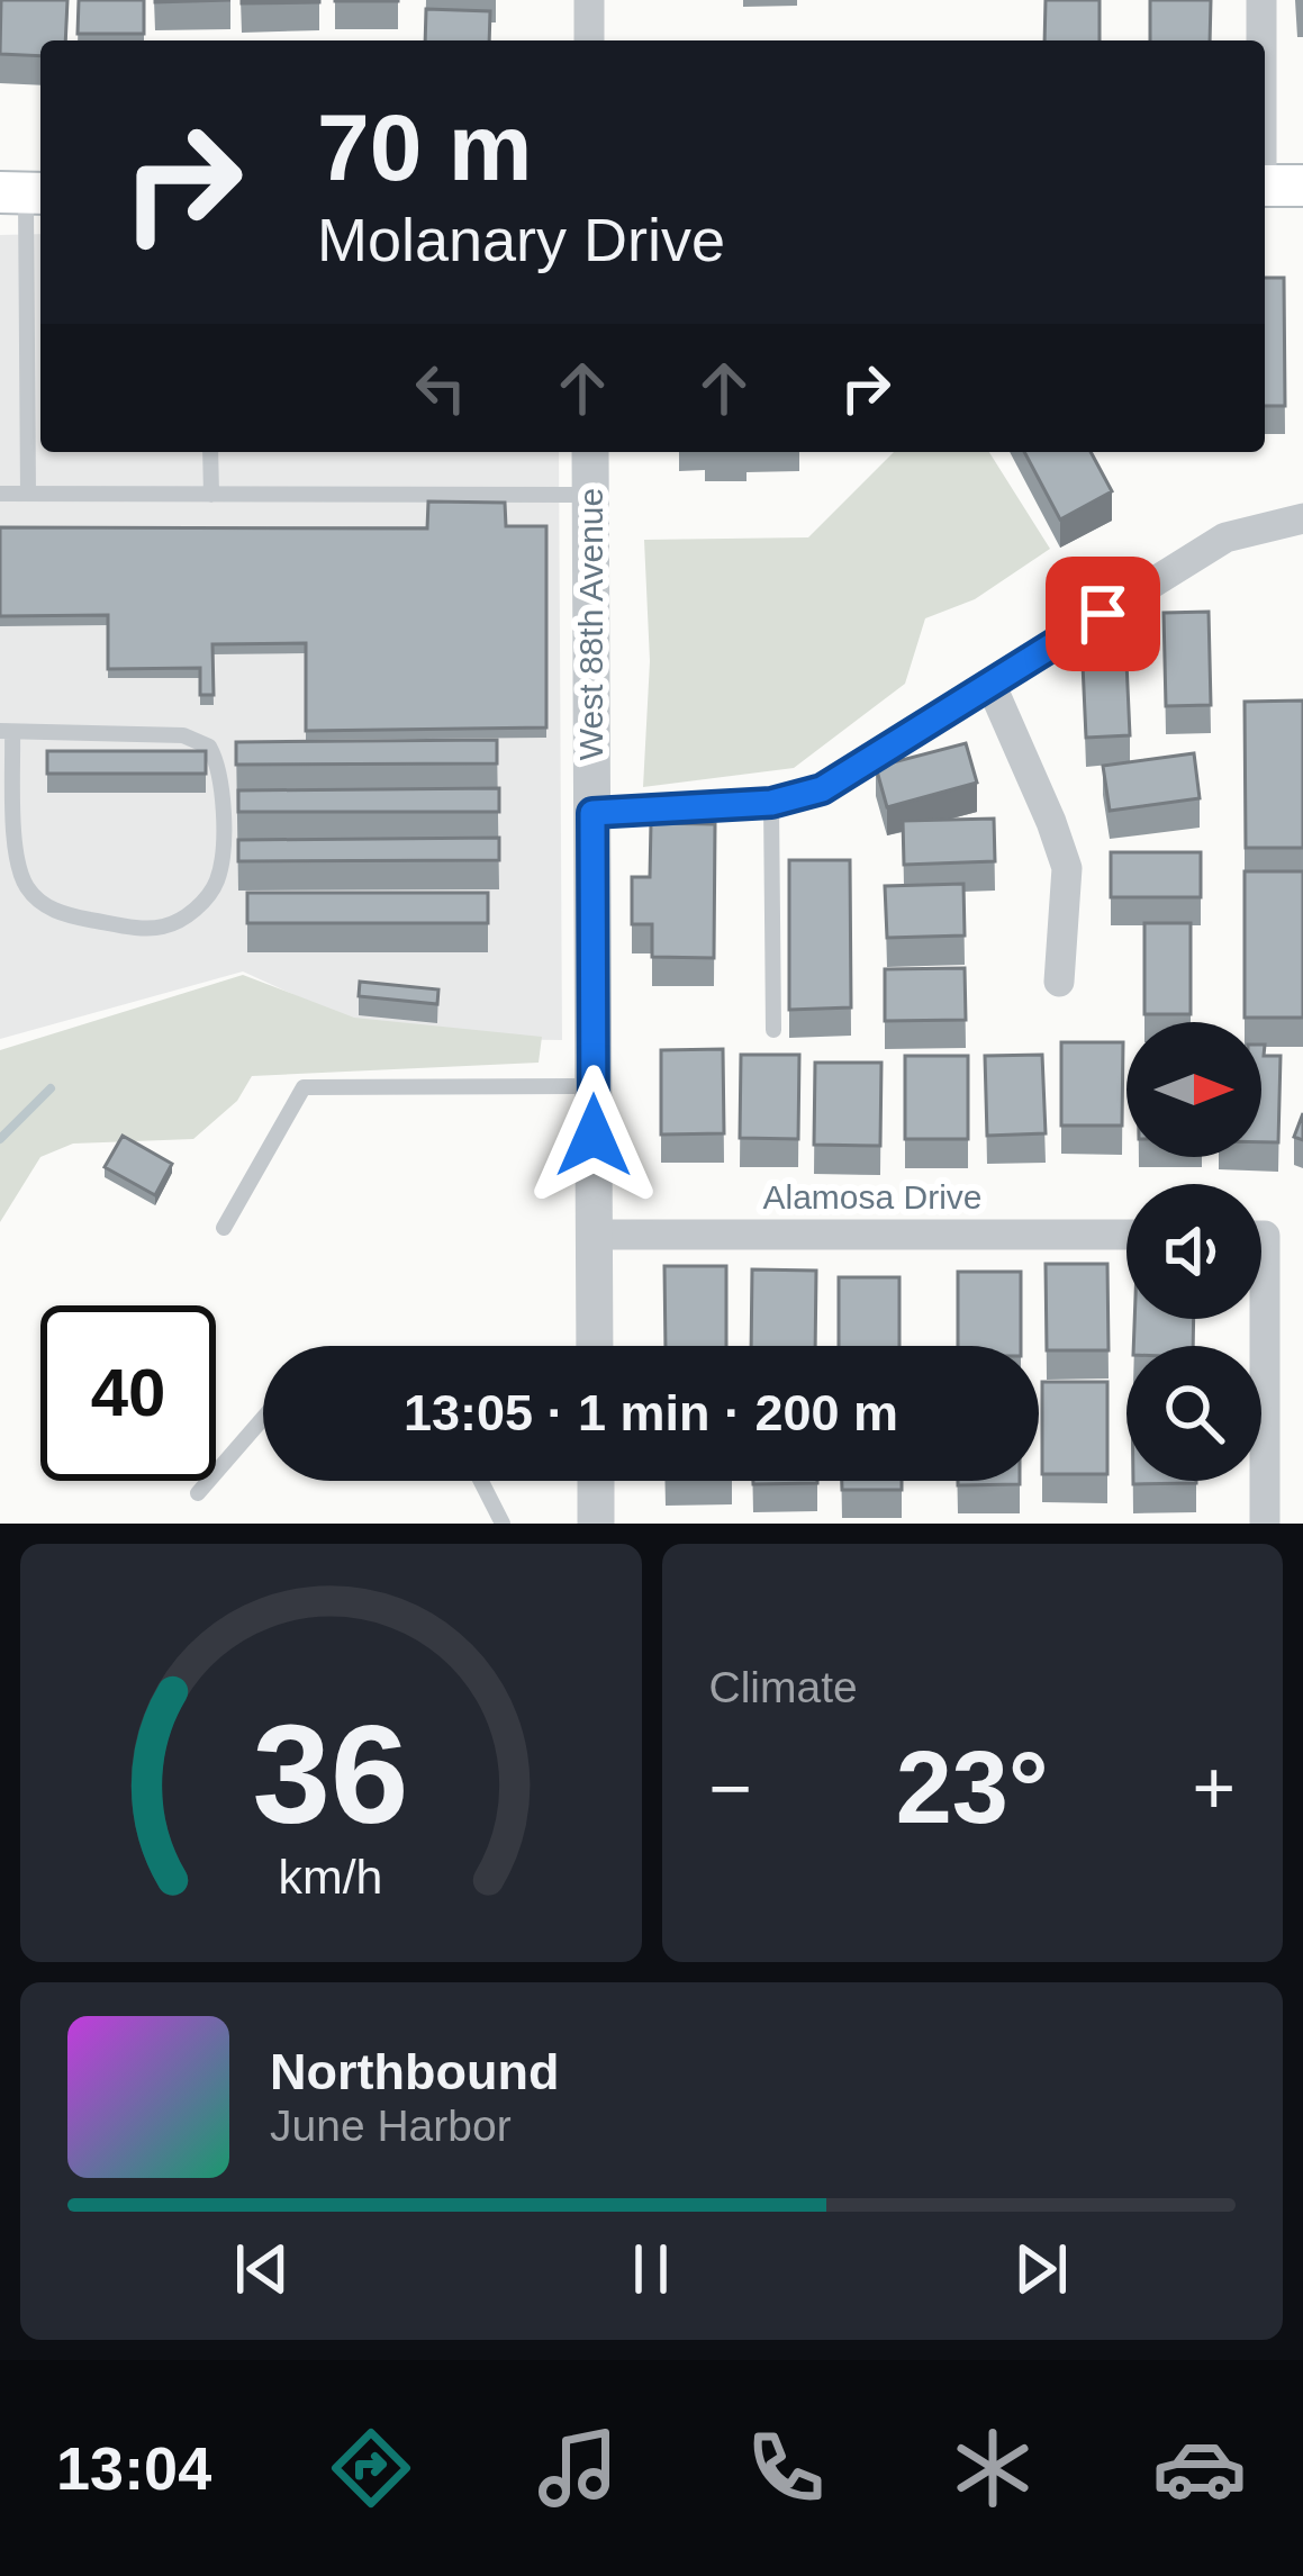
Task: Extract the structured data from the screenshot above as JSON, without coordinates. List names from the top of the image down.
{
  "streets": {
    "street": ["West 88th Avenue", "Alamosa Drive"]
  },
  "crossings": [
    ["West 88th Avenue", "Alamosa Drive"]
  ],
  "north": "right",
  "page": {
    "turn": ["70 m", "Molanary Drive"],
    "limit": "40",
    "trip": "13:05 · 1 min · 200 m",
    "tile": "Climate",
    "heat": ["−", "23°", "+"],
    "song": ["Northbound", "June Harbor"],
    "tabs": "13:04",
    "gauge": ["36", "km/h"]
  }
}
